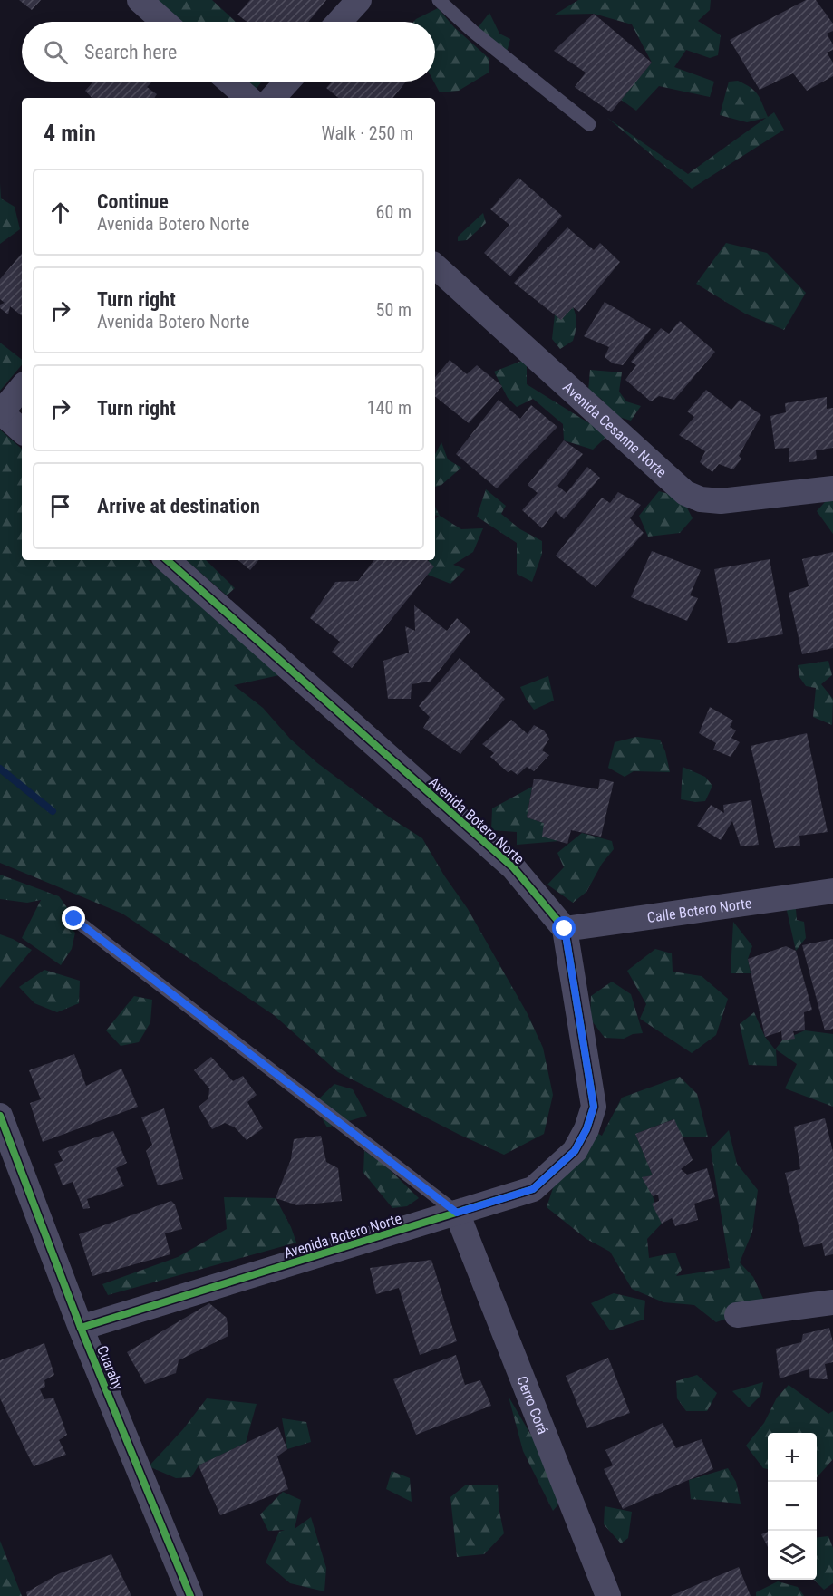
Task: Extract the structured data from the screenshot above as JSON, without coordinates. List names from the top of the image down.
{
  "streets": {
    "street": [
      "Avenida Cesanne Norte",
      "Avenida Botero Norte",
      "Calle Botero Norte",
      "Cuarahy",
      "Cerro Corá"
    ]
  },
  "crossings": [
    ["Avenida Botero Norte", "Calle Botero Norte"],
    ["Avenida Botero Norte", "Cuarahy"],
    ["Avenida Botero Norte", "Cerro Corá"]
  ],
  "page": {
    "search": "Search here",
    "heading": ["4 min", "Walk · 250 m"],
    "list": [
      ["Continue", "Avenida Botero Norte", "60 m"],
      ["Turn right", "Avenida Botero Norte", "50 m"],
      ["Turn right", "140 m"],
      "Arrive at destination"
    ],
    "map_buttons": ["+", "−"]
  }
}
